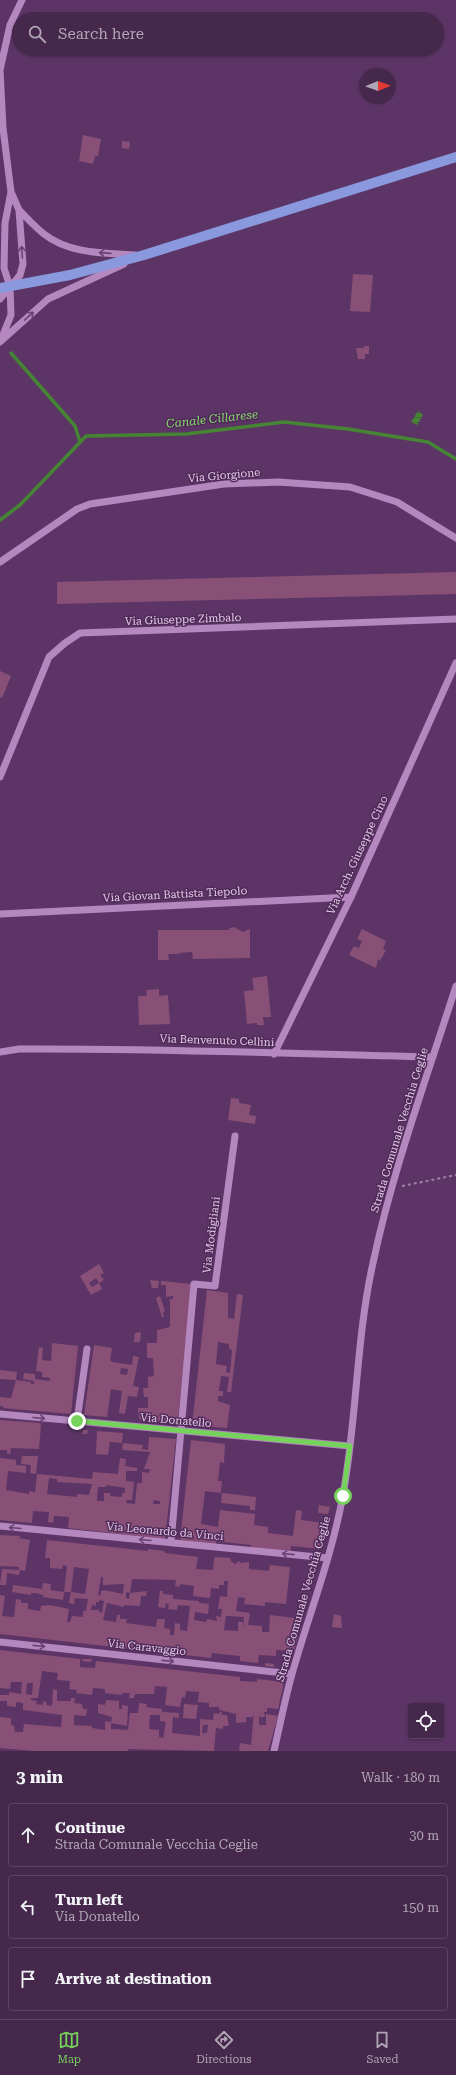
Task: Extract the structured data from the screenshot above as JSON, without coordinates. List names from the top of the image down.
{
  "streets": {
    "street": [
      "Via Giorgione",
      "Via Giuseppe Zimbalo",
      "Via Arch. Giuseppe Cino",
      "Via Giovan Battista Tiepolo",
      "Via Benvenuto Cellini",
      "Strada Comunale Vecchia Ceglie",
      "Via Modigliani",
      "Via Donatello",
      "Via Leonardo da Vinci",
      "Via Caravaggio"
    ]
  },
  "crossings": [
    ["Via Arch. Giuseppe Cino", "Via Giovan Battista Tiepolo"],
    ["Via Arch. Giuseppe Cino", "Via Benvenuto Cellini"],
    ["Via Benvenuto Cellini", "Strada Comunale Vecchia Ceglie"],
    ["Strada Comunale Vecchia Ceglie", "Via Donatello"],
    ["Strada Comunale Vecchia Ceglie", "Via Leonardo da Vinci"],
    ["Strada Comunale Vecchia Ceglie", "Via Caravaggio"],
    ["Via Modigliani", "Via Donatello"]
  ],
  "one_way": ["Via Leonardo da Vinci", "Via Caravaggio"],
  "water": ["Canale Cillarese"],
  "north": "right",
  "page": {
    "search": "Search here",
    "heading": ["3 min", "Walk · 180 m"],
    "list": [
      ["Continue", "Strada Comunale Vecchia Ceglie", "30 m"],
      ["Turn left", "Via Donatello", "150 m"],
      "Arrive at destination"
    ],
    "nav": ["Map", "Directions", "Saved"]
  }
}
